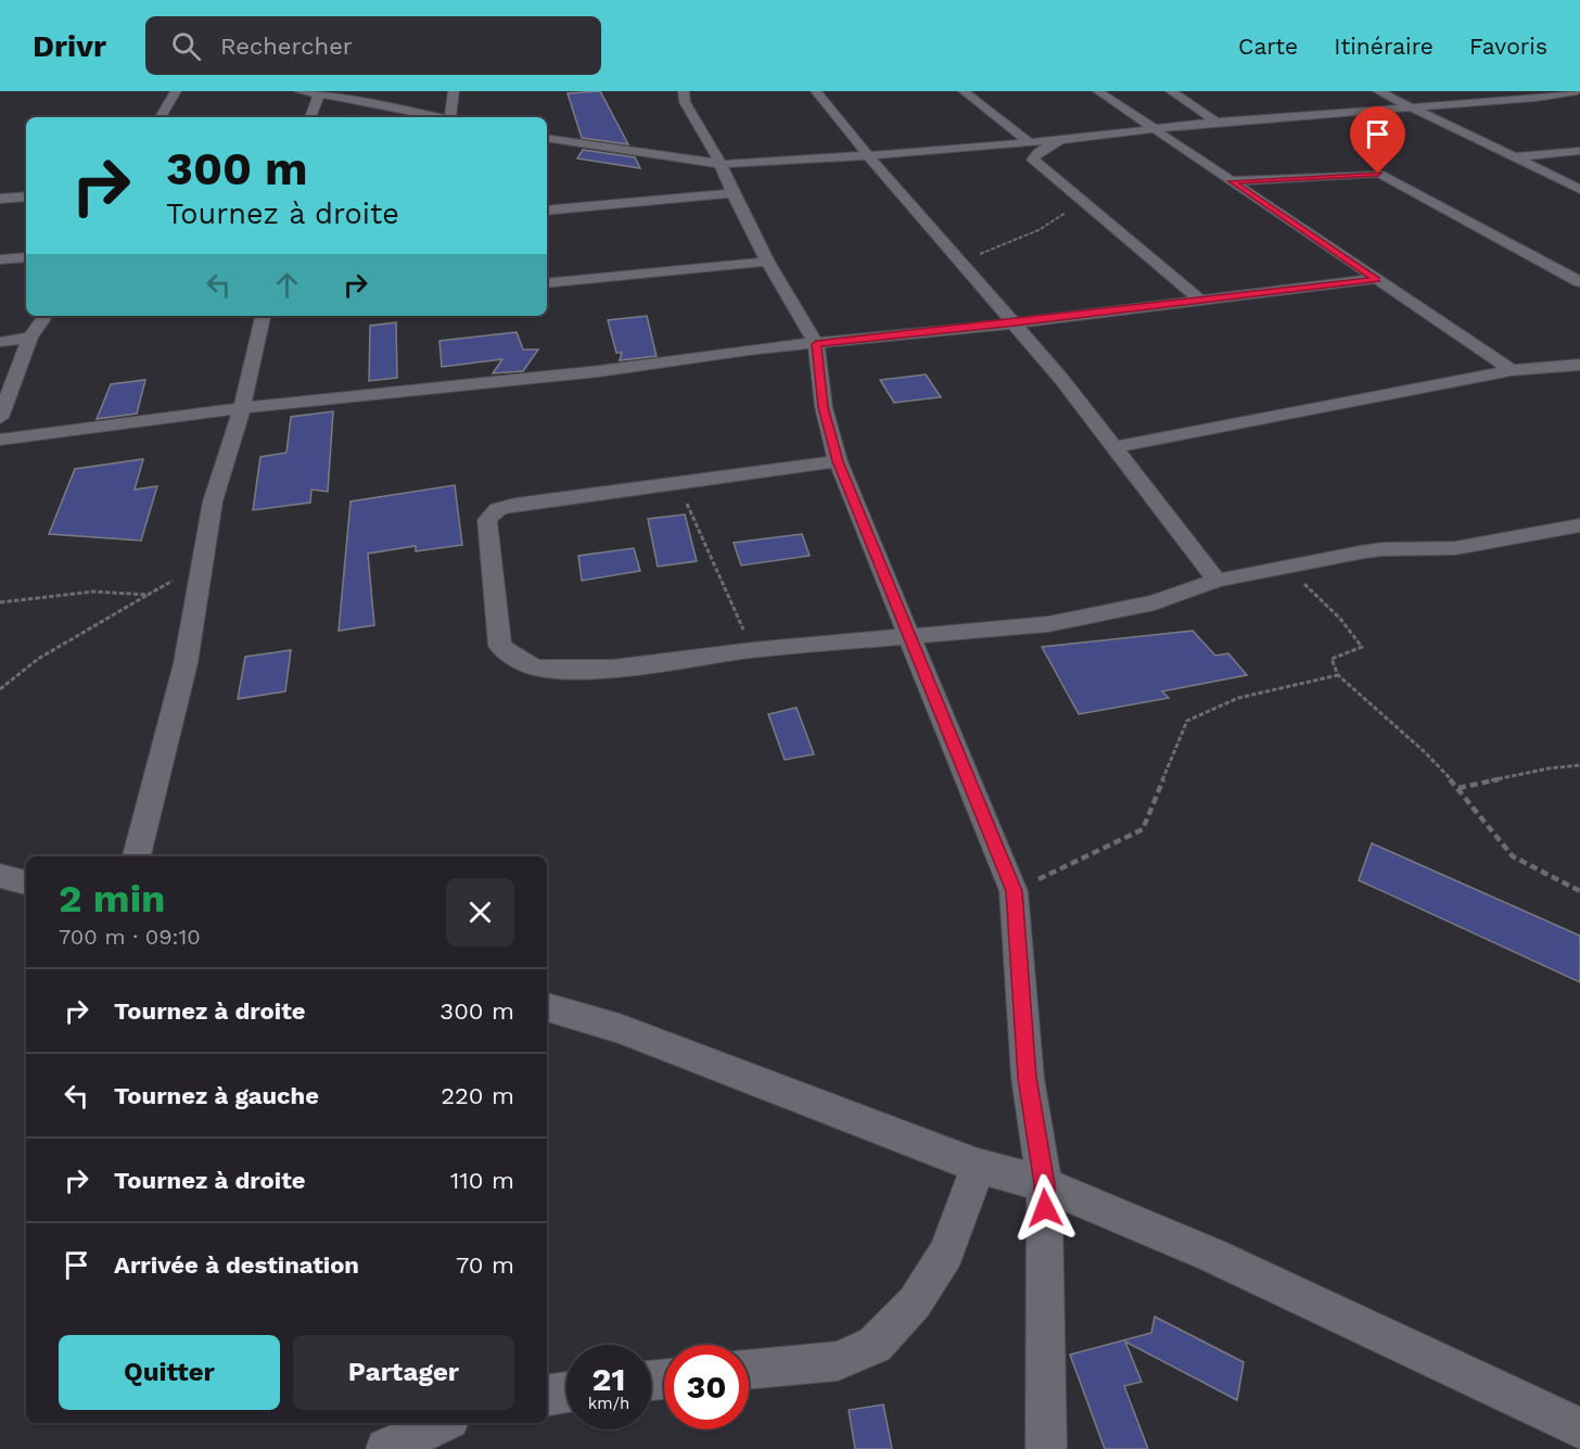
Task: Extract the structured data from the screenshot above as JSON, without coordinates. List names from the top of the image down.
{
  "page": {
    "header": "Drivr",
    "search": "Rechercher",
    "nav": ["Carte", "Itinéraire", "Favoris"],
    "turn": ["300 m", "Tournez à droite"],
    "heading": ["2 min", "700 m · 09:10"],
    "list": [
      {
        "name": "Tournez à droite",
        "value": "300 m"
      },
      {
        "name": "Tournez à gauche",
        "value": "220 m"
      },
      {
        "name": "Tournez à droite",
        "value": "110 m"
      },
      {
        "name": "Arrivée à destination",
        "value": "70 m"
      }
    ],
    "buttons": ["Quitter", "Partager"],
    "speed": "21 km/h",
    "limit": "30"
  }
}
